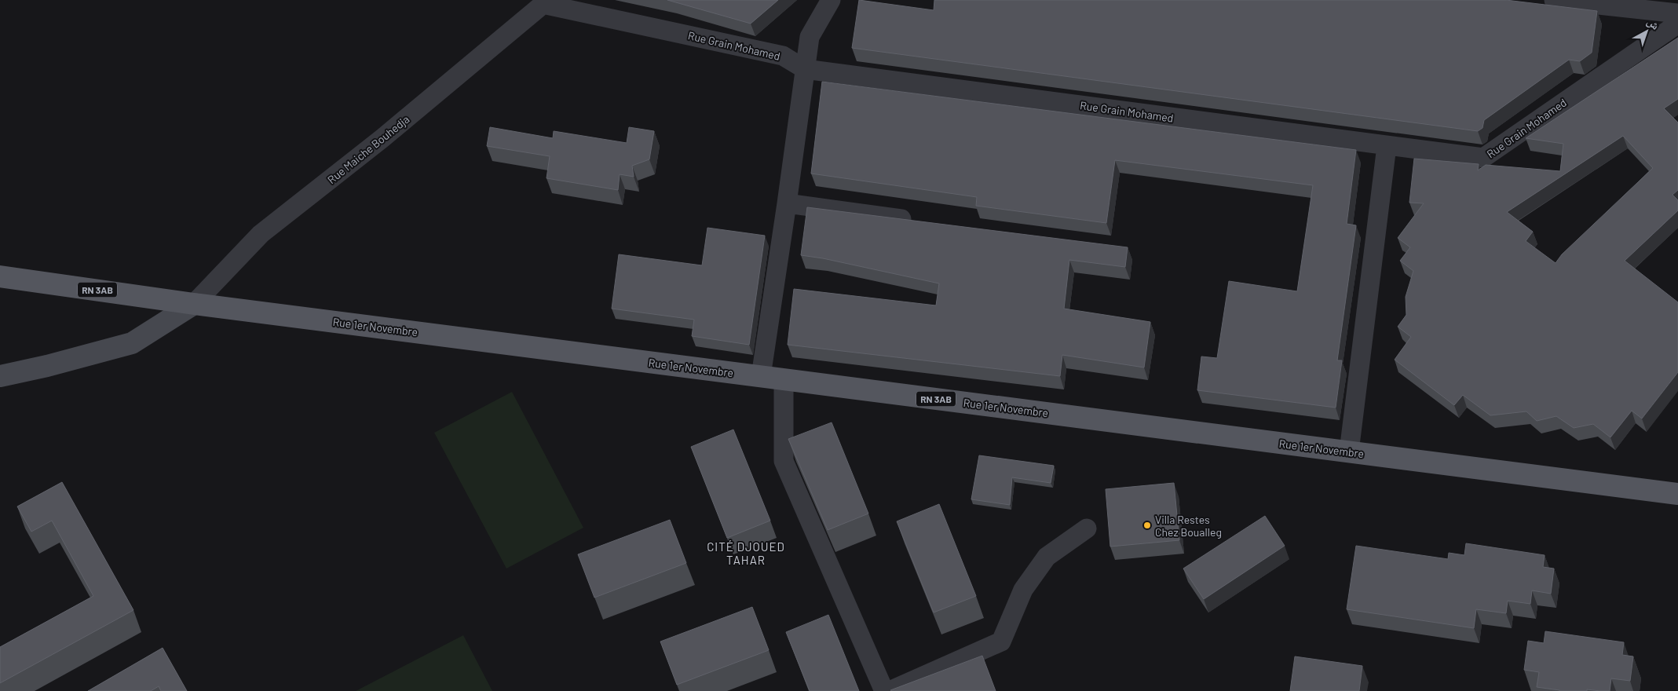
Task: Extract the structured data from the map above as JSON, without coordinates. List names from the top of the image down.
{
  "streets": {
    "main road": ["RN 3AB", "Rue 1er Novembre"],
    "street": ["Rue Grain Mohamed", "Rue Maiche Bouhedja"]
  },
  "crossings": [
    ["Rue Grain Mohamed", "Rue Maiche Bouhedja"],
    ["Rue Maiche Bouhedja", "RN 3AB"],
    ["Rue Maiche Bouhedja", "Rue 1er Novembre"],
    ["RN 3AB", "Rue 1er Novembre"]
  ],
  "districts": ["CITÉ DJOUED TAHAR"],
  "places": ["Villa Restes Chez Boualleg"],
  "north": "top right"
}
